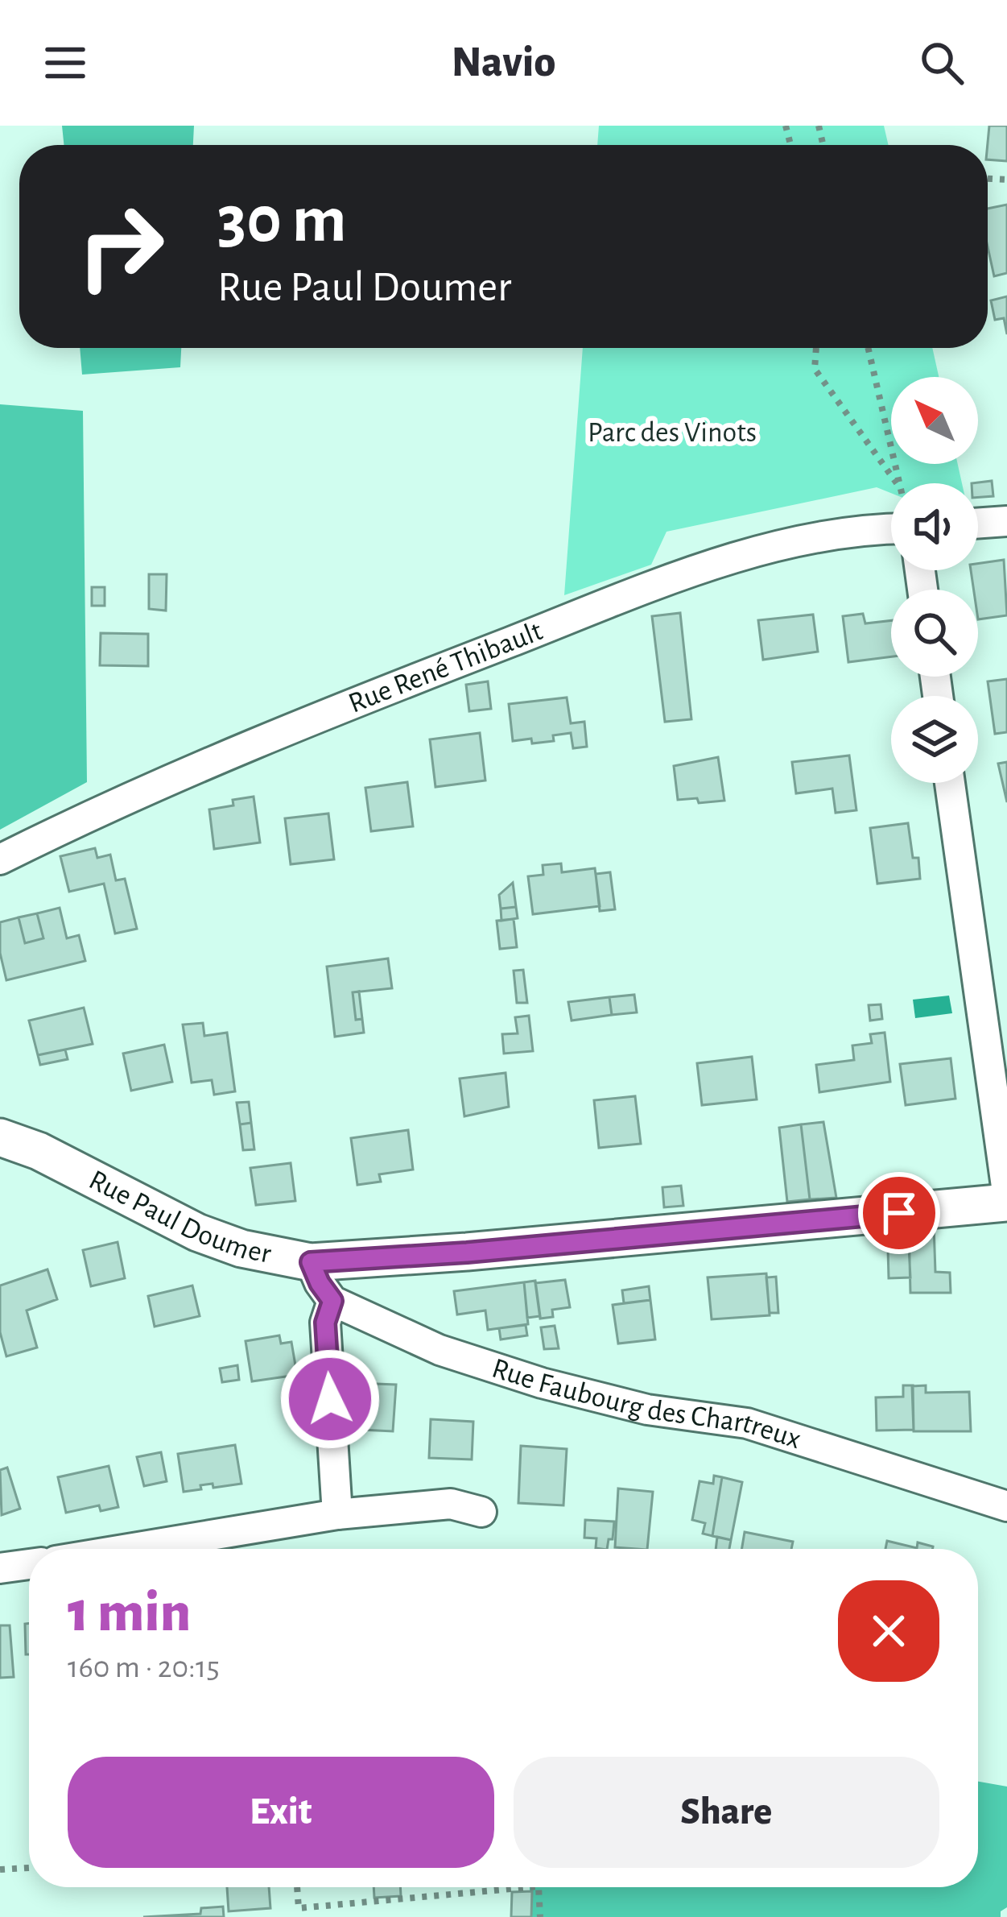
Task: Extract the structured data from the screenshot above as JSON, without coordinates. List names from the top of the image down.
{
  "streets": {
    "street": ["Rue René Thibault", "Rue Paul Doumer", "Rue Faubourg des Chartreux"]
  },
  "parks": ["Parc des Vinots"],
  "north": "top left",
  "page": {
    "header": "Navio",
    "turn": ["30 m", "Rue Paul Doumer"],
    "heading": ["1 min", "160 m · 20:15"],
    "buttons": ["Exit", "Share"]
  }
}
